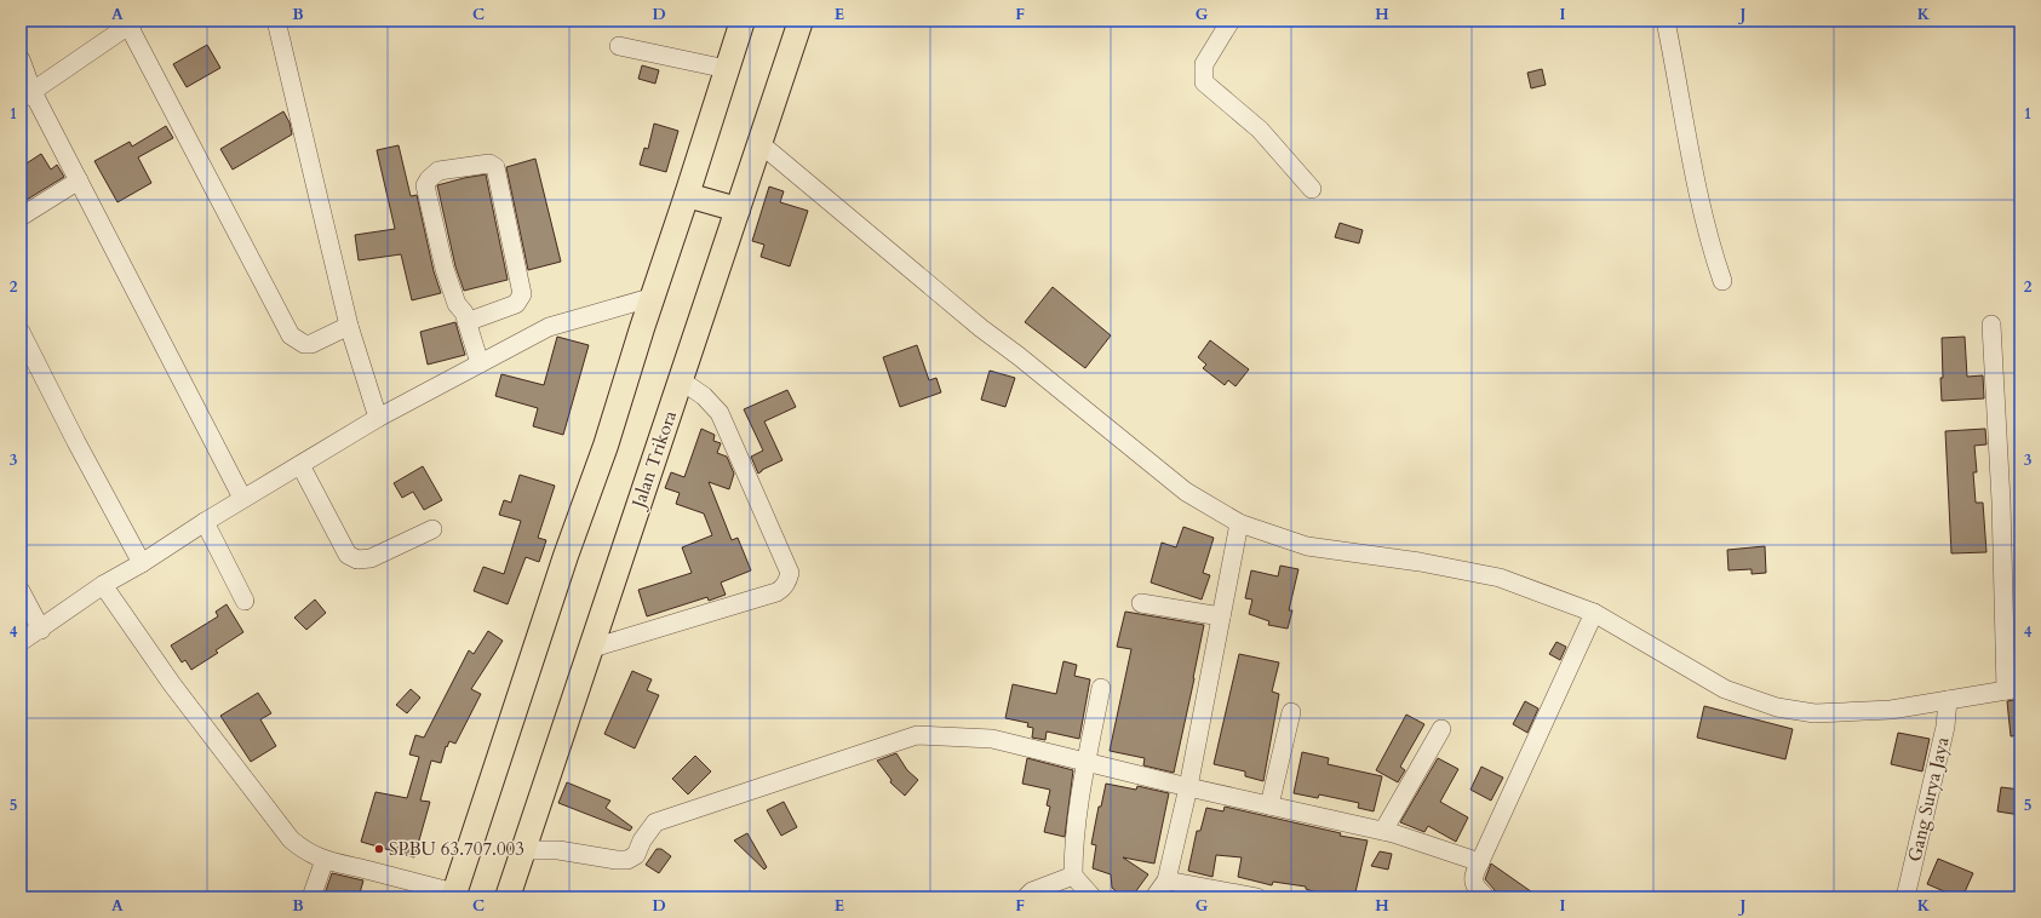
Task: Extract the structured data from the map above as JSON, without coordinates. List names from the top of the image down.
{
  "streets": {
    "main road": ["Jalan Trikora"],
    "street": ["Gang Surya Jaya"]
  },
  "places": ["SPBU 63.707.003"],
  "grid": {
    "columns": [
      "A",
      "B",
      "C",
      "D",
      "E",
      "F",
      "G",
      "H",
      "I",
      "J",
      "K"
    ],
    "rows": [
      "1",
      "2",
      "3",
      "4",
      "5"
    ]
  }
}
